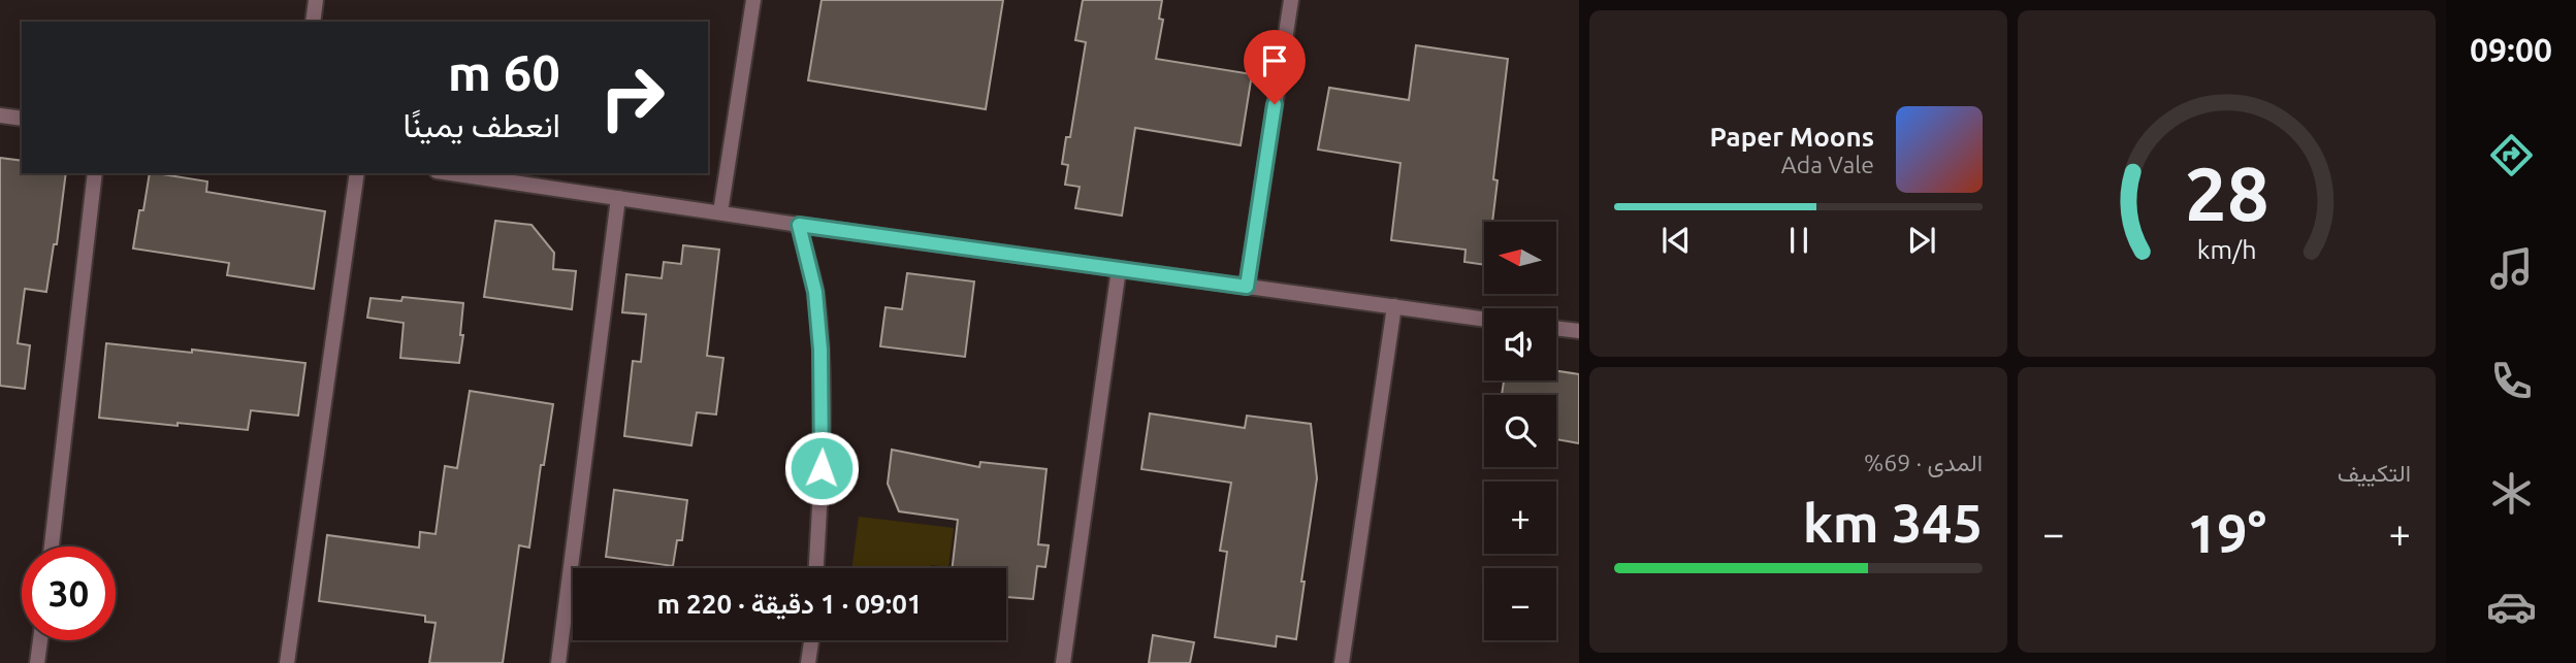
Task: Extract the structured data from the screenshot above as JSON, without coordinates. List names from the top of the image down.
{
  "north": "left",
  "page": {
    "tabs": "09:00",
    "turn": ["60 m", "انعطف يمينًا"],
    "song": ["Paper Moons", "Ada Vale"],
    "map_buttons": ["+", "−"],
    "tile": [
      "التكييف",
      ["المدى · 69%", "345 km"]
    ],
    "heat": ["−", "19°", "+"],
    "limit": "30",
    "trip": "09:01 · 1 دقيقة · 220 m",
    "gauge": ["28", "km/h"]
  }
}
